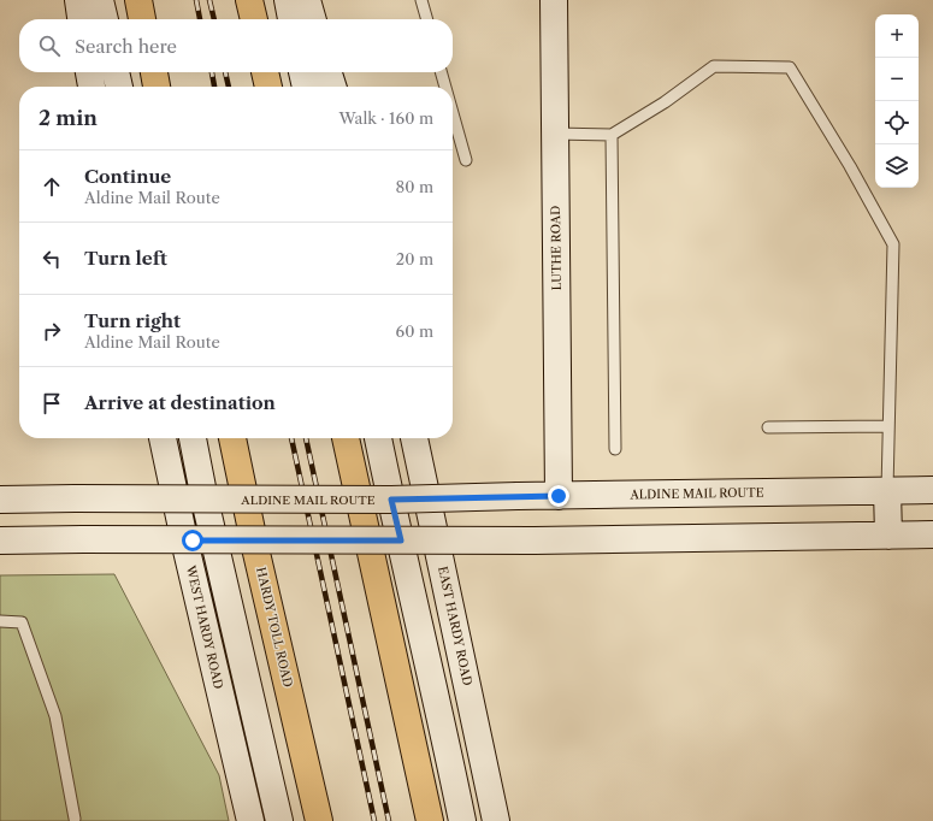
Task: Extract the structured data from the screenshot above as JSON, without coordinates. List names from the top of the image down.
{
  "streets": {
    "highway": ["HARDY TOLL ROAD"],
    "main road": [
      "LUTHE ROAD",
      "ALDINE MAIL ROUTE",
      "EAST HARDY ROAD",
      "WEST HARDY ROAD"
    ]
  },
  "crossings": [
    ["LUTHE ROAD", "ALDINE MAIL ROUTE"]
  ],
  "page": {
    "map_buttons": ["+", "−"],
    "search": "Search here",
    "heading": ["2 min", "Walk · 160 m"],
    "list": [
      ["Continue", "Aldine Mail Route", "80 m"],
      ["Turn left", "20 m"],
      ["Turn right", "Aldine Mail Route", "60 m"],
      "Arrive at destination"
    ]
  }
}
